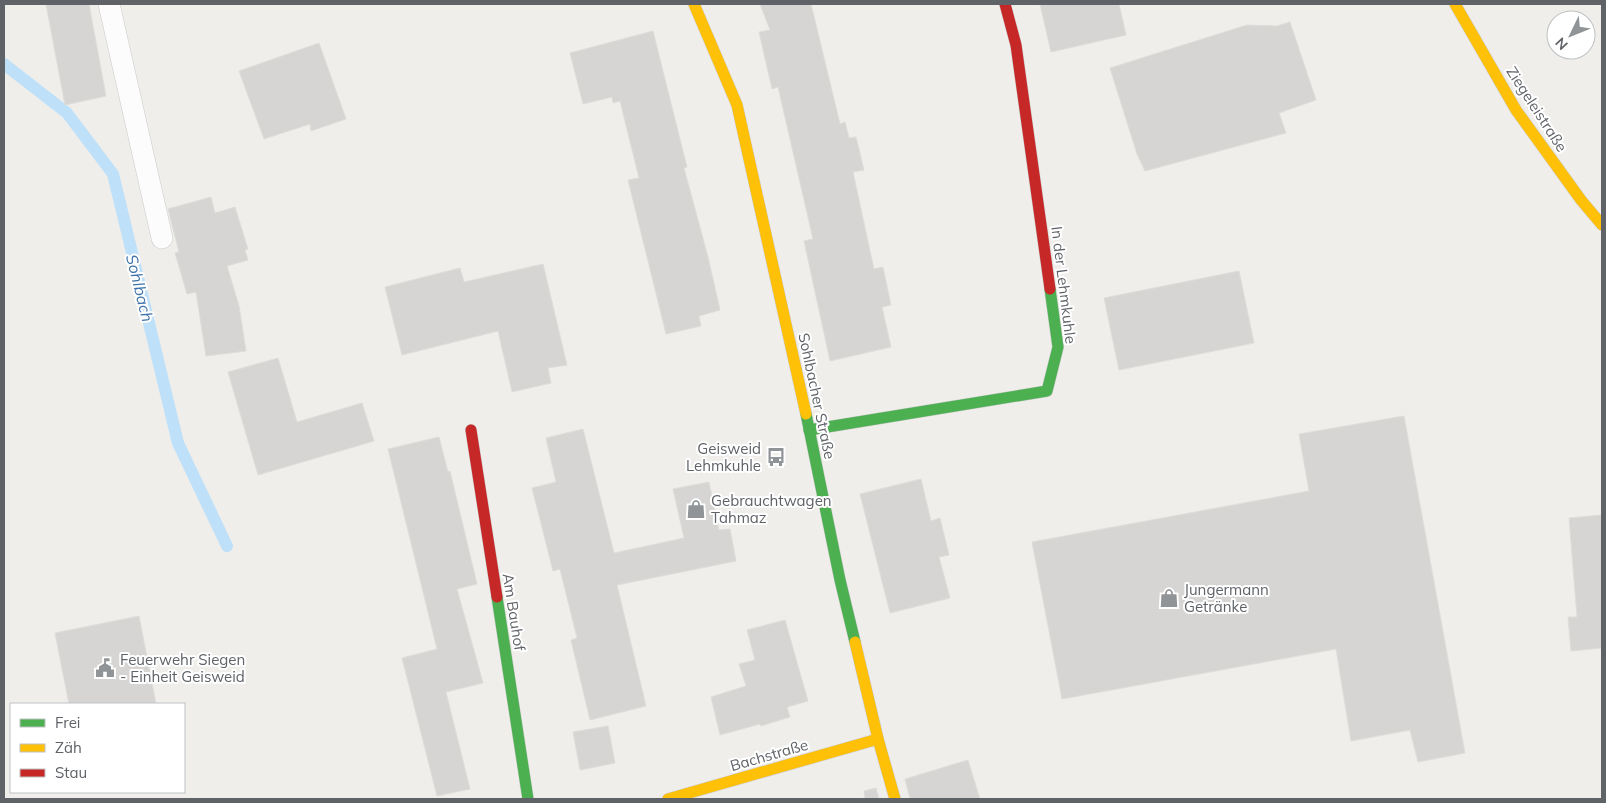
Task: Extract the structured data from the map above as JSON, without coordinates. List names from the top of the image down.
{
  "streets": {
    "street": [
      "Ziegeleistraße",
      "In der Lehmkuhle",
      "Sohlbacher Straße",
      "Am Bauhof",
      "Bachstraße"
    ]
  },
  "crossings": [
    ["In der Lehmkuhle", "Sohlbacher Straße"],
    ["Sohlbacher Straße", "Bachstraße"]
  ],
  "water": ["Sohlbach"],
  "places": {
    "bus stop": ["Geisweid Lehmkuhle"],
    "shop": ["Gebrauchtwagen Tahmaz", "Jungermann Getränke"],
    "public building": ["Feuerwehr Siegen - Einheit Geisweid"]
  },
  "legend": ["Frei", "Zäh", "Stau"],
  "north": "bottom left"
}
